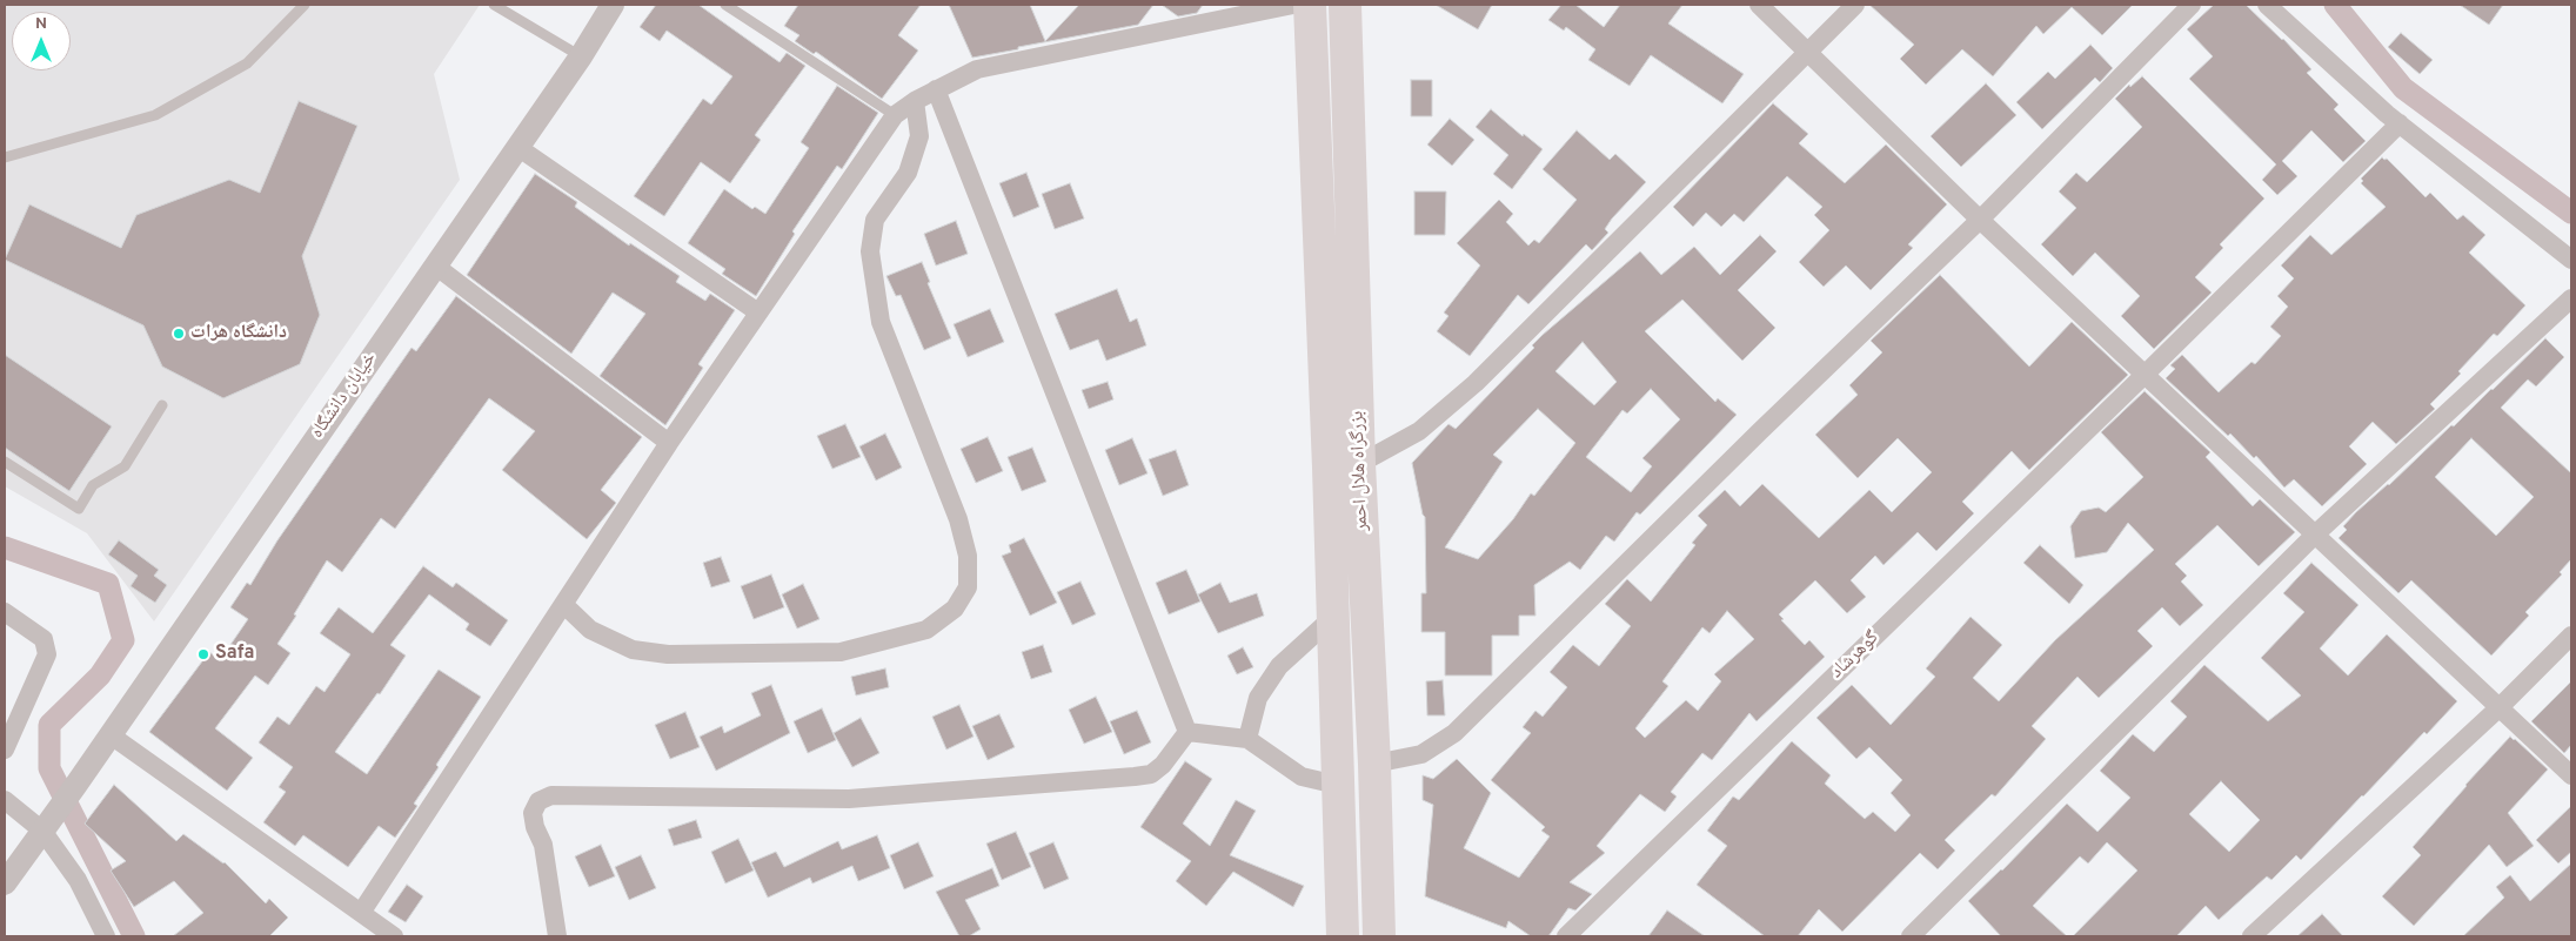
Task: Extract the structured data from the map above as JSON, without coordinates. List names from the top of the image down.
{
  "streets": {
    "highway": ["بزرگراه هلال احمر"],
    "street": ["خیابان دانشگاه", "گوهرشاد"]
  },
  "places": ["دانشگاه هرات", "Safa"],
  "north": "top"
}
